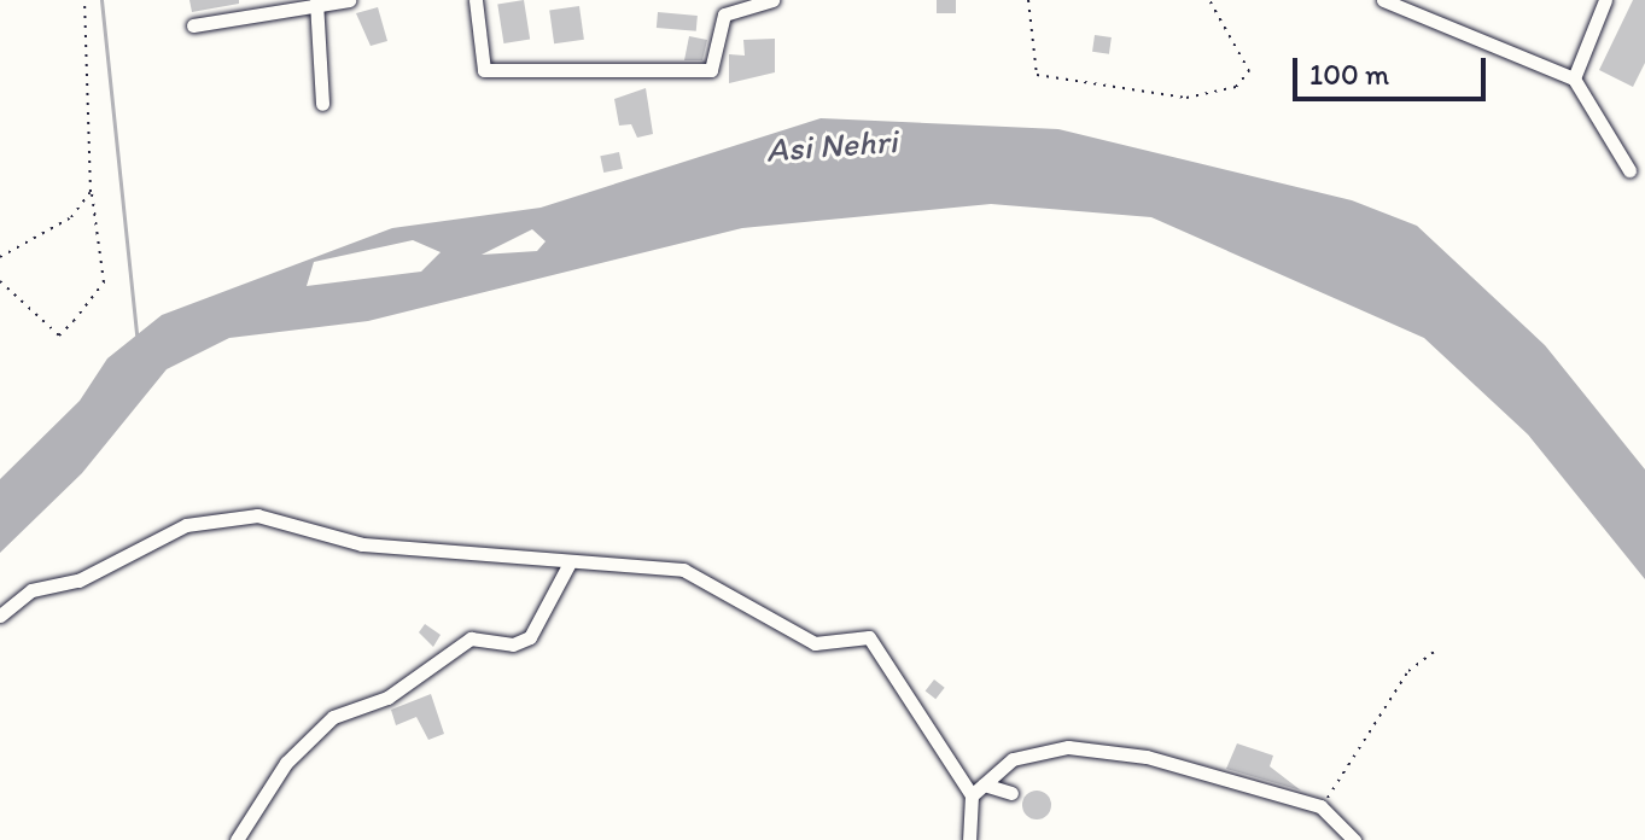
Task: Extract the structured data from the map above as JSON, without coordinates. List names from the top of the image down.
{
  "water": ["Asi Nehri"],
  "scale_bar": "100 m"
}
